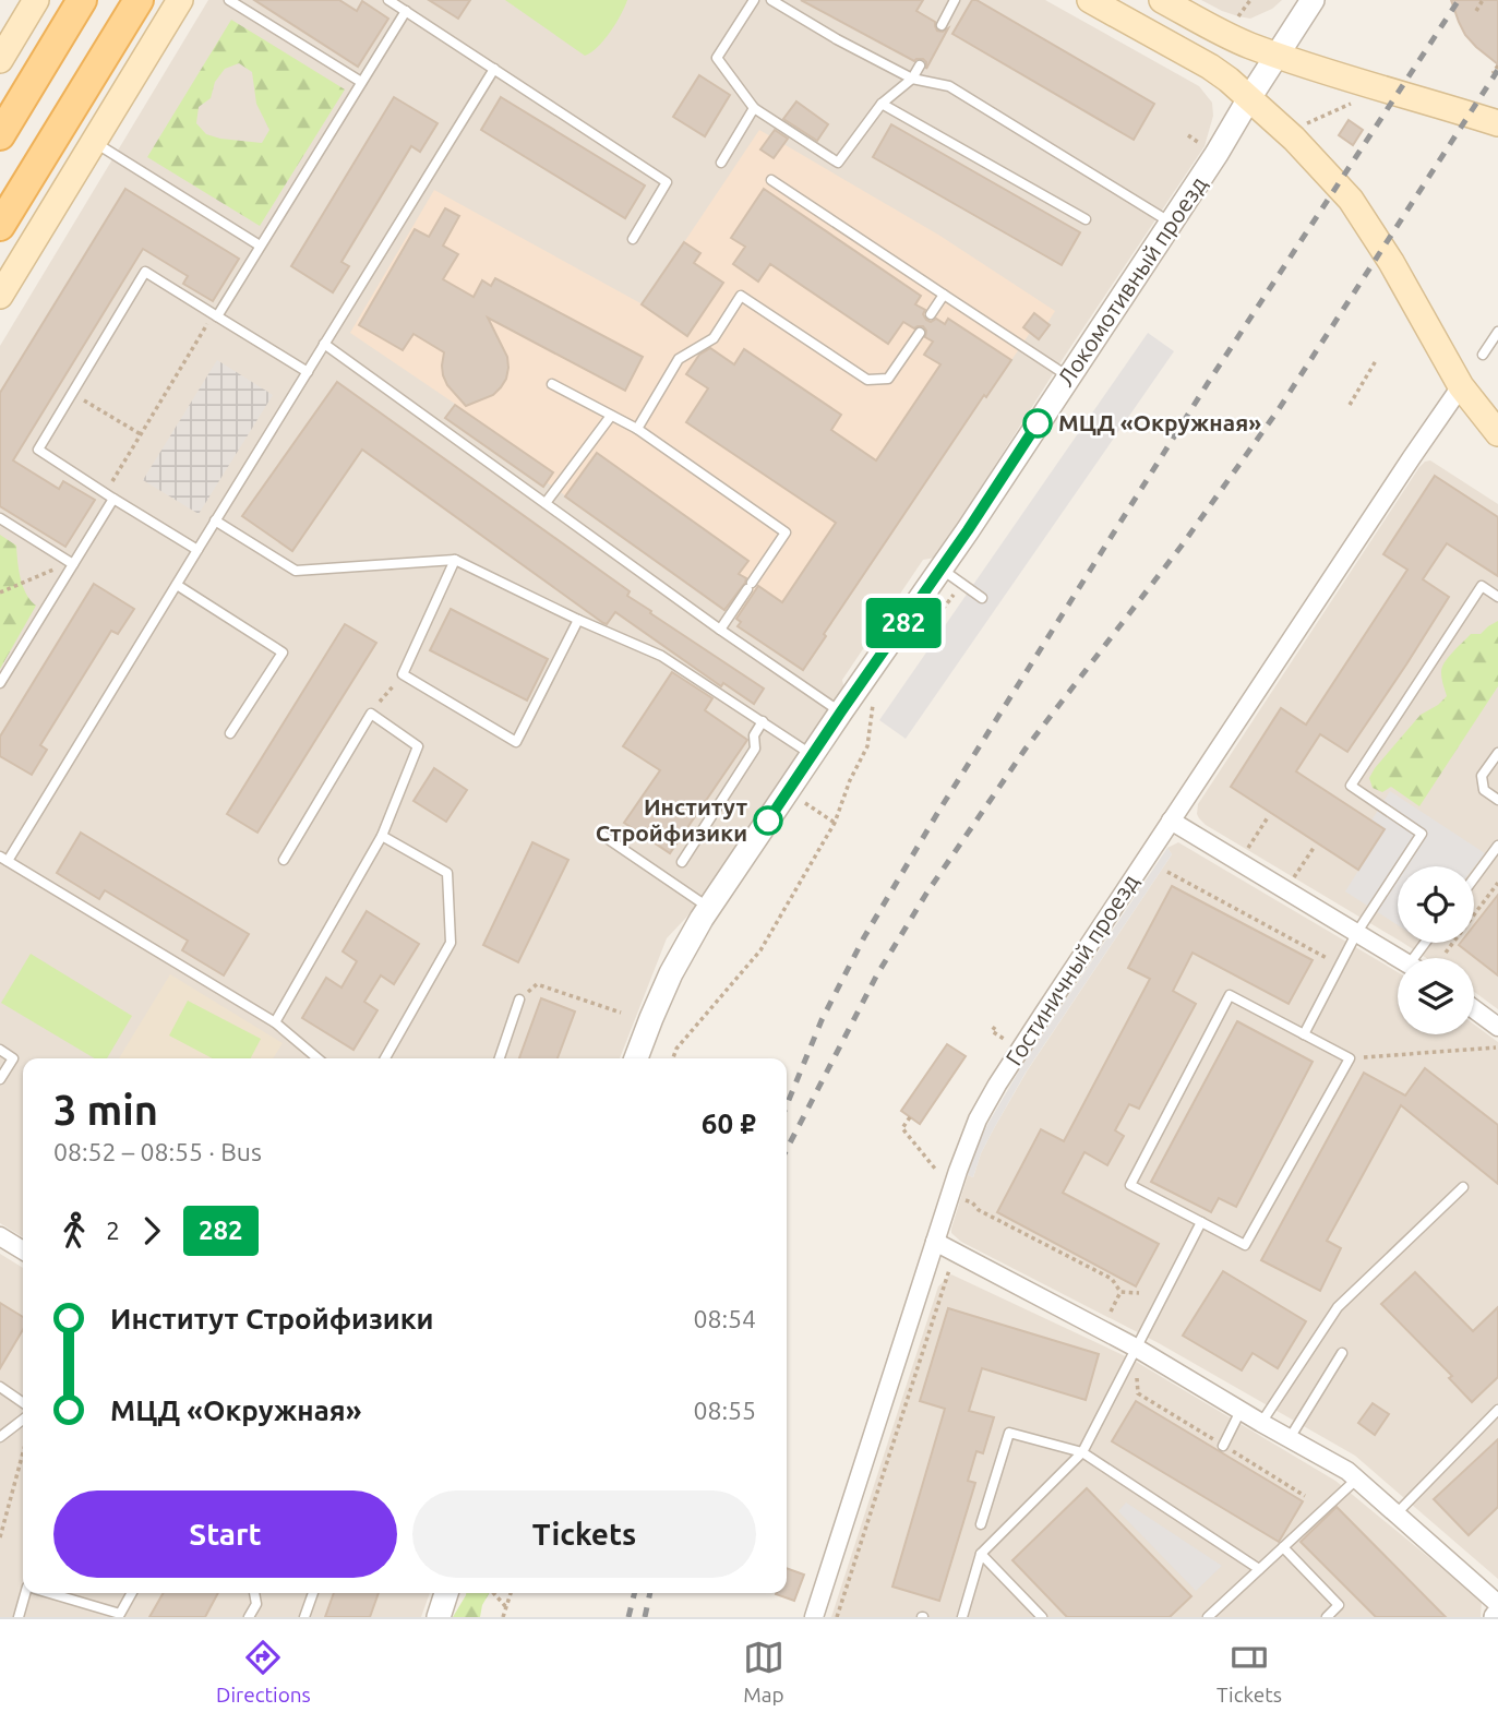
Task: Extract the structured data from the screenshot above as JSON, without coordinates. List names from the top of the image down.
{
  "streets": {
    "street": ["Локомотивный проезд", "Гостиничный проезд"]
  },
  "places": ["МЦД «Окружная»", "Институт Стройфизики"],
  "lines": ["bus line 282"],
  "page": {
    "on_map": "282",
    "heading": ["3 min", "08:52 – 08:55 · Bus", "60 ₽"],
    "legs": ["2", "282"],
    "list": [
      {
        "name": "Институт Стройфизики",
        "value": "08:54"
      },
      {
        "name": "МЦД «Окружная»",
        "value": "08:55"
      }
    ],
    "buttons": ["Start", "Tickets"],
    "tabs": ["Directions", "Map", "Tickets"]
  }
}
